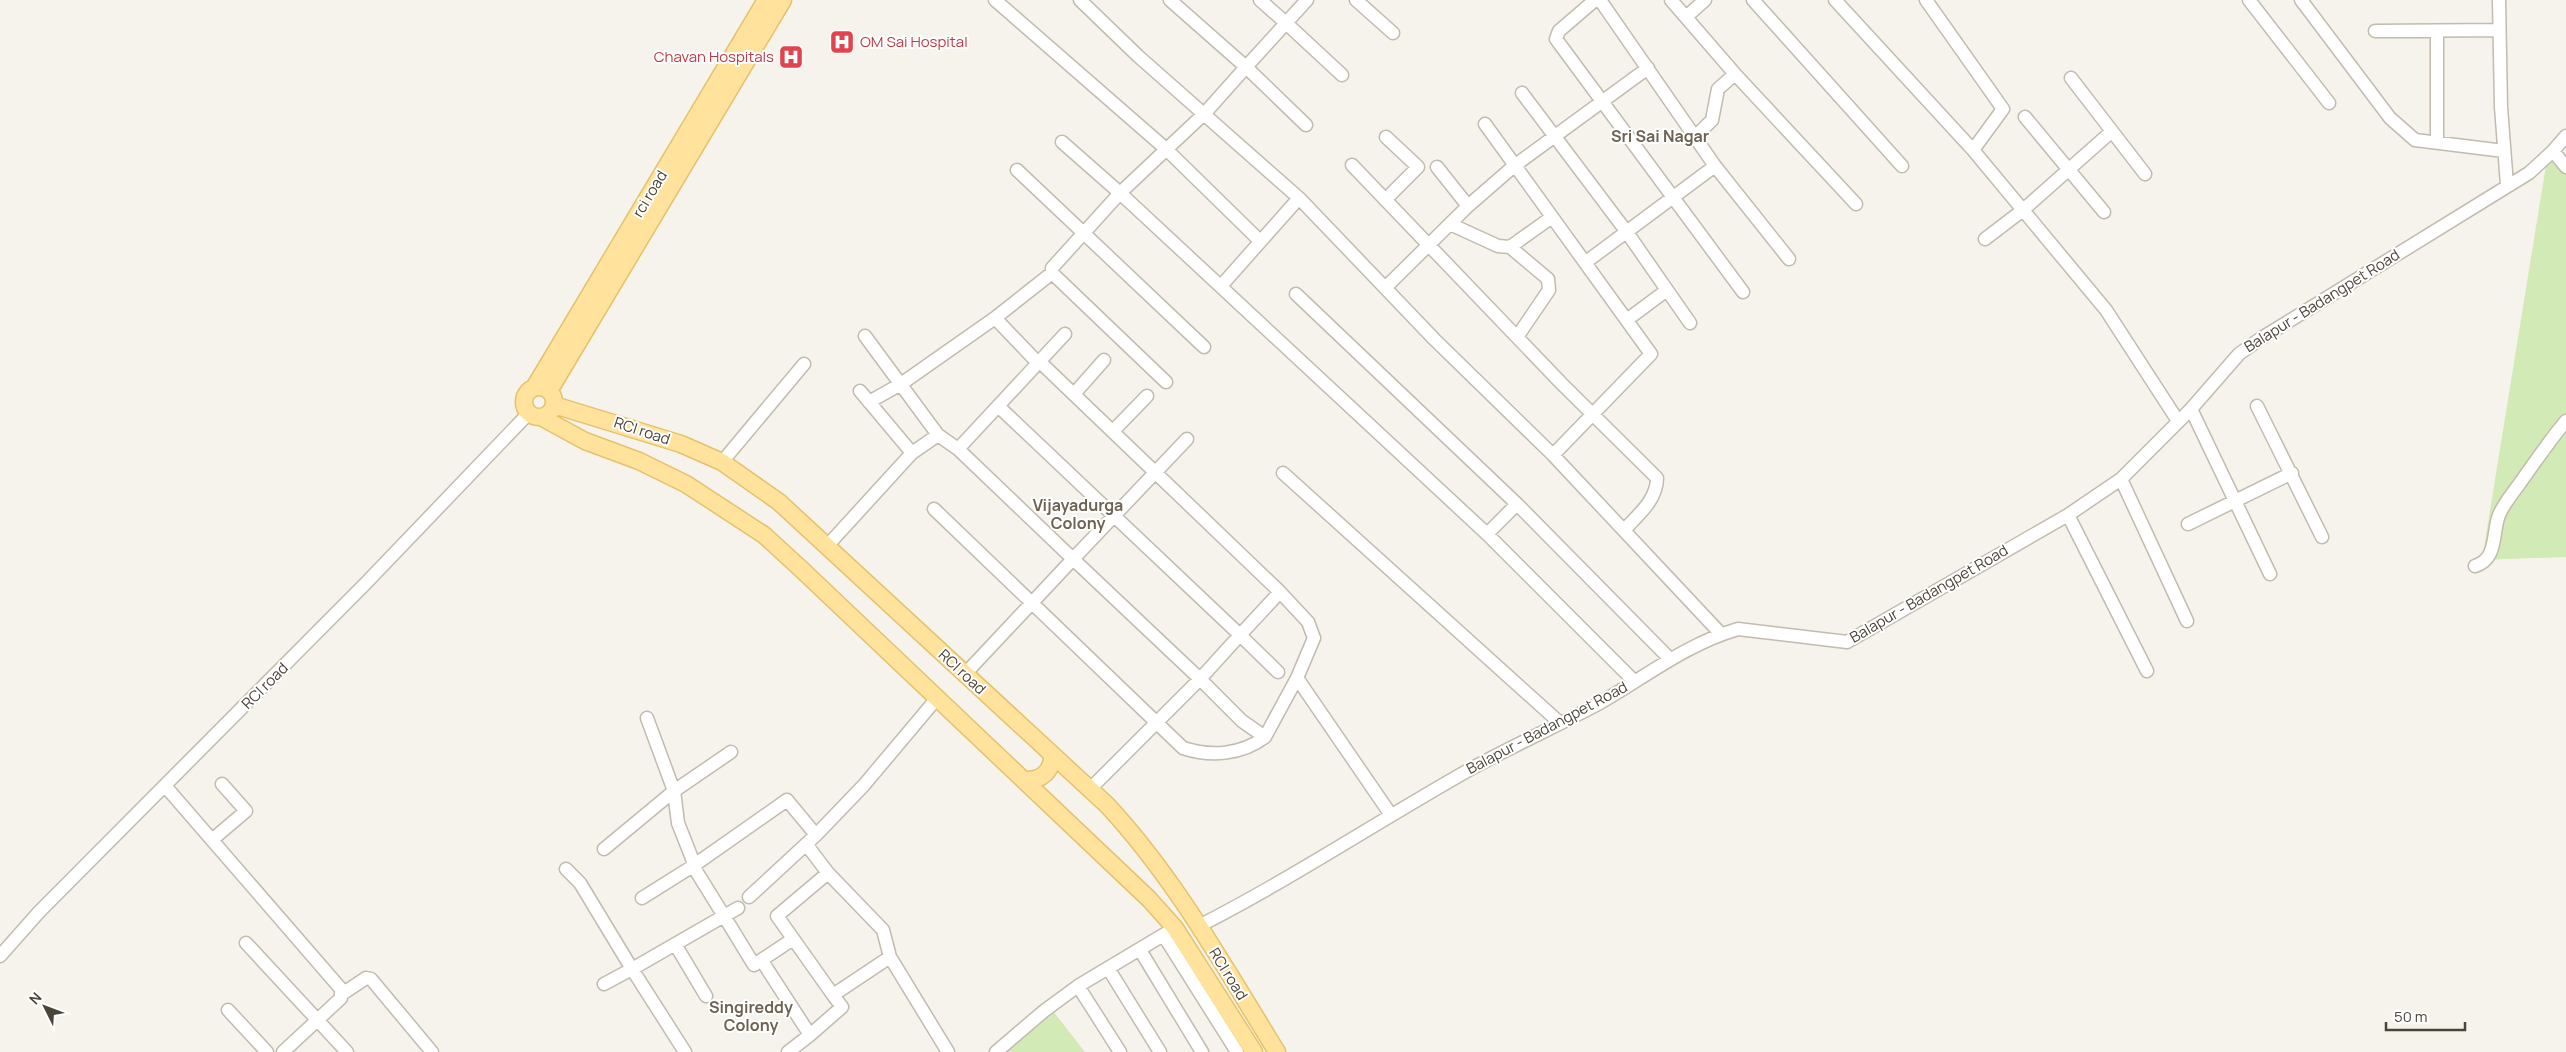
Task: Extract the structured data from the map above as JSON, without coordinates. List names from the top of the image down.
{
  "streets": {
    "main road": ["rci road", "RCI road"],
    "street": ["Balapur - Badangpet Road"]
  },
  "crossings": [
    ["rci road", "RCI road"],
    ["Balapur - Badangpet Road", "RCI road"]
  ],
  "districts": ["Sri Sai Nagar", "Vijayadurga Colony", "Singireddy Colony"],
  "places": {
    "hospital": ["OM Sai Hospital", "Chavan Hospitals"]
  },
  "scale_bar": "50 m",
  "north": "top left"
}
